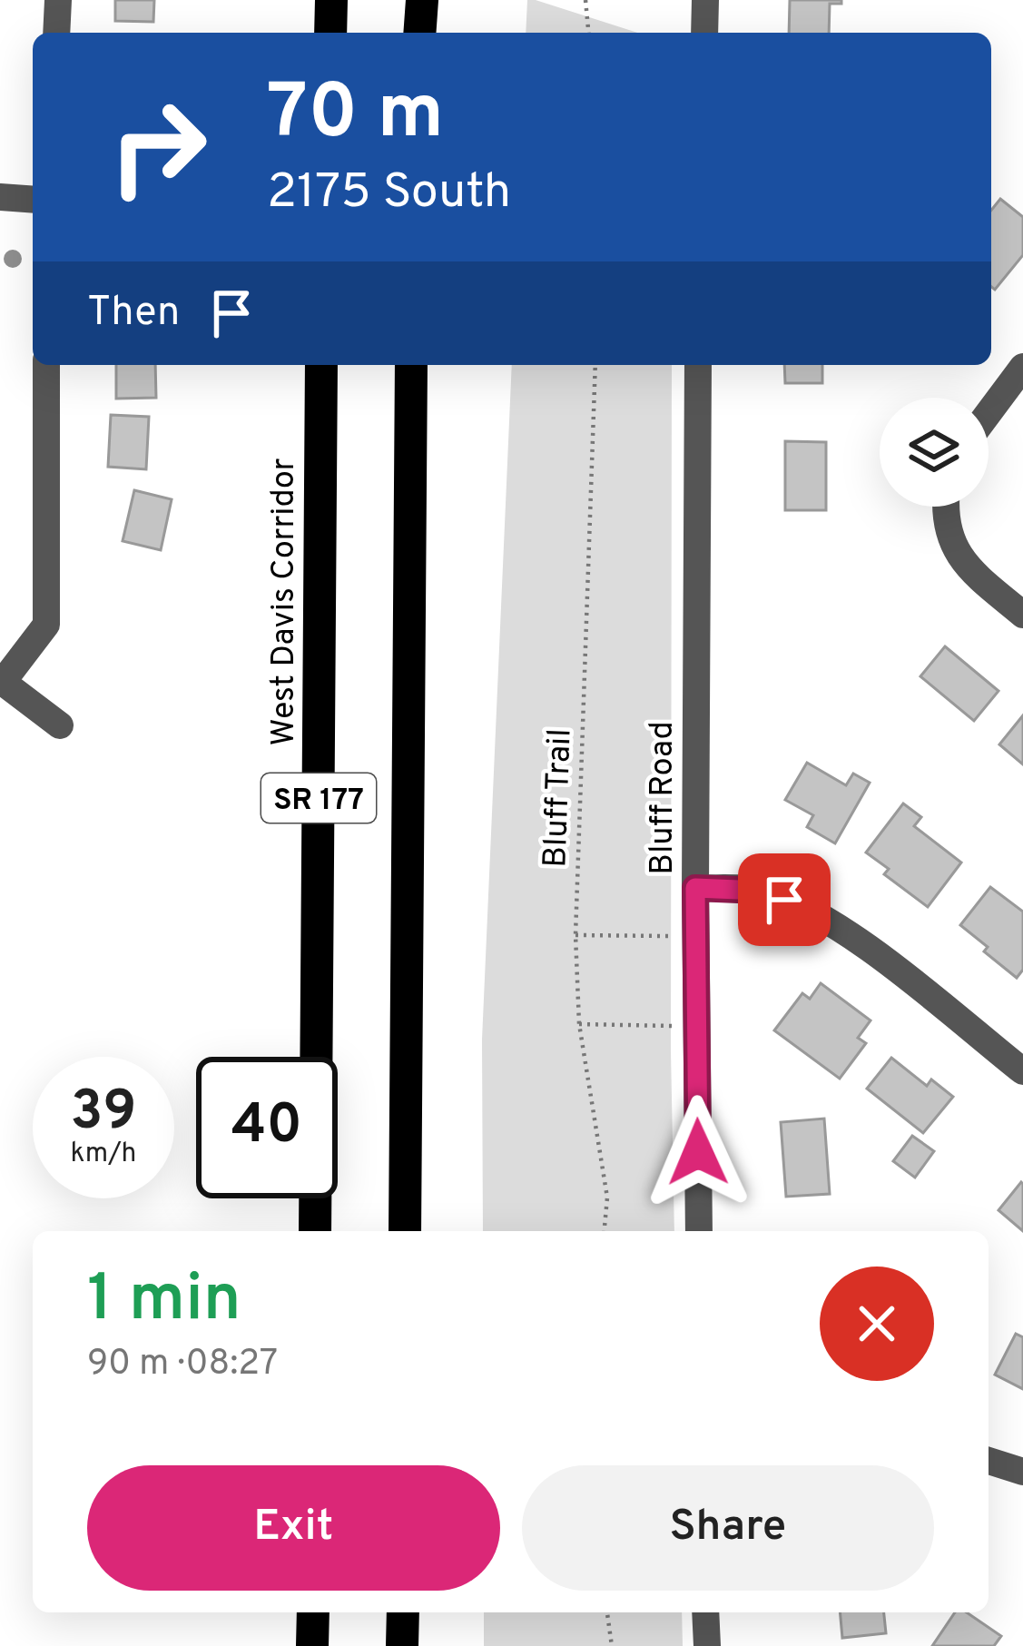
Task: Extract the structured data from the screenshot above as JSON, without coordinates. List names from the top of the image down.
{
  "streets": {
    "highway": ["West Davis Corridor", "SR 177"],
    "street": ["Bluff Road"],
    "path": ["Bluff Trail"]
  },
  "page": {
    "turn": ["70 m", "2175 South"],
    "then": "Then",
    "speed": "39 km/h",
    "limit": "40",
    "heading": ["1 min", "90 m · 08:27"],
    "buttons": ["Exit", "Share"]
  }
}
